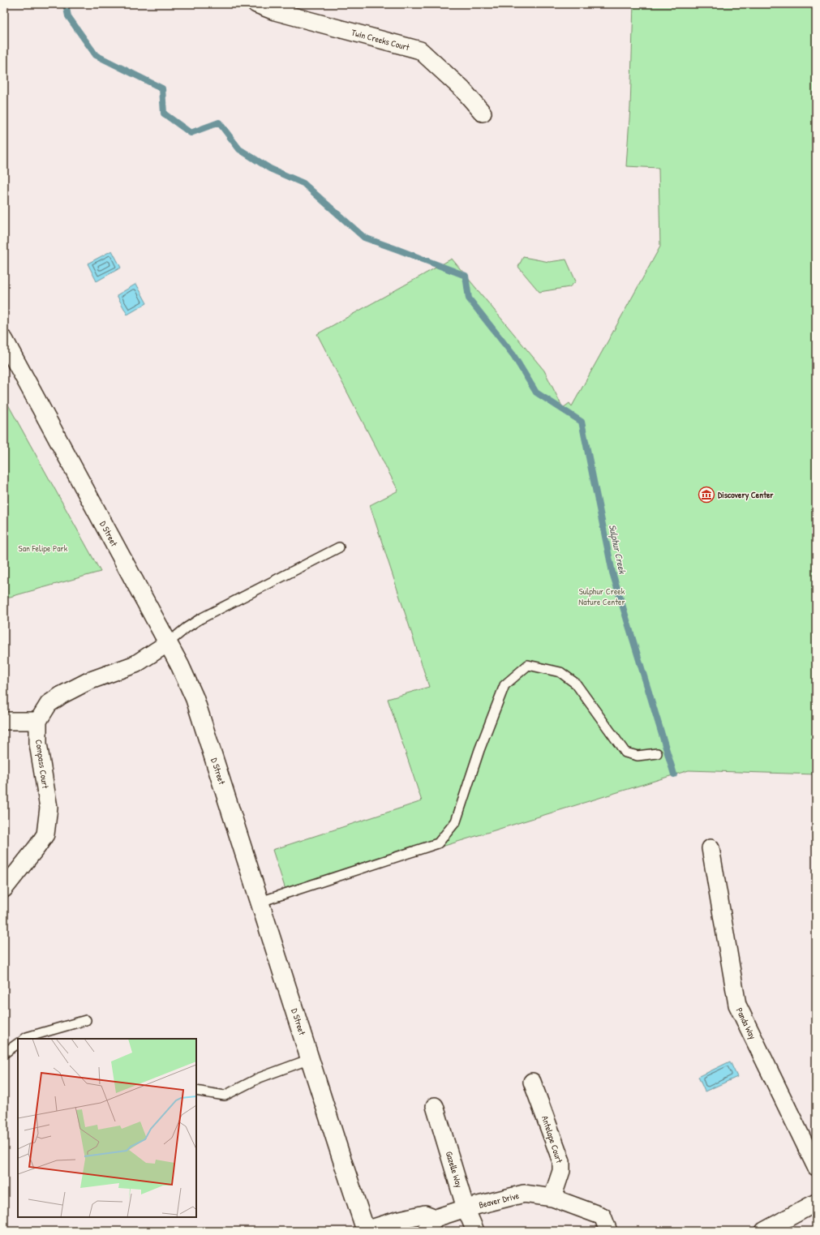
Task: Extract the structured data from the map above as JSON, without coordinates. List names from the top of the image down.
{
  "streets": {
    "main road": ["D Street"],
    "street": [
      "Twin Creeks Court",
      "Compass Court",
      "Panda Way",
      "Antelope Court",
      "Gazelle Way",
      "Beaver Drive"
    ]
  },
  "crossings": [
    ["D Street", "Beaver Drive"],
    ["Antelope Court", "Beaver Drive"],
    ["Gazelle Way", "Beaver Drive"]
  ],
  "water": ["Sulphur Creek"],
  "parks": ["San Felipe Park", "Sulphur Creek Nature Center"],
  "places": {
    "museum": ["Discovery Center"]
  }
}
